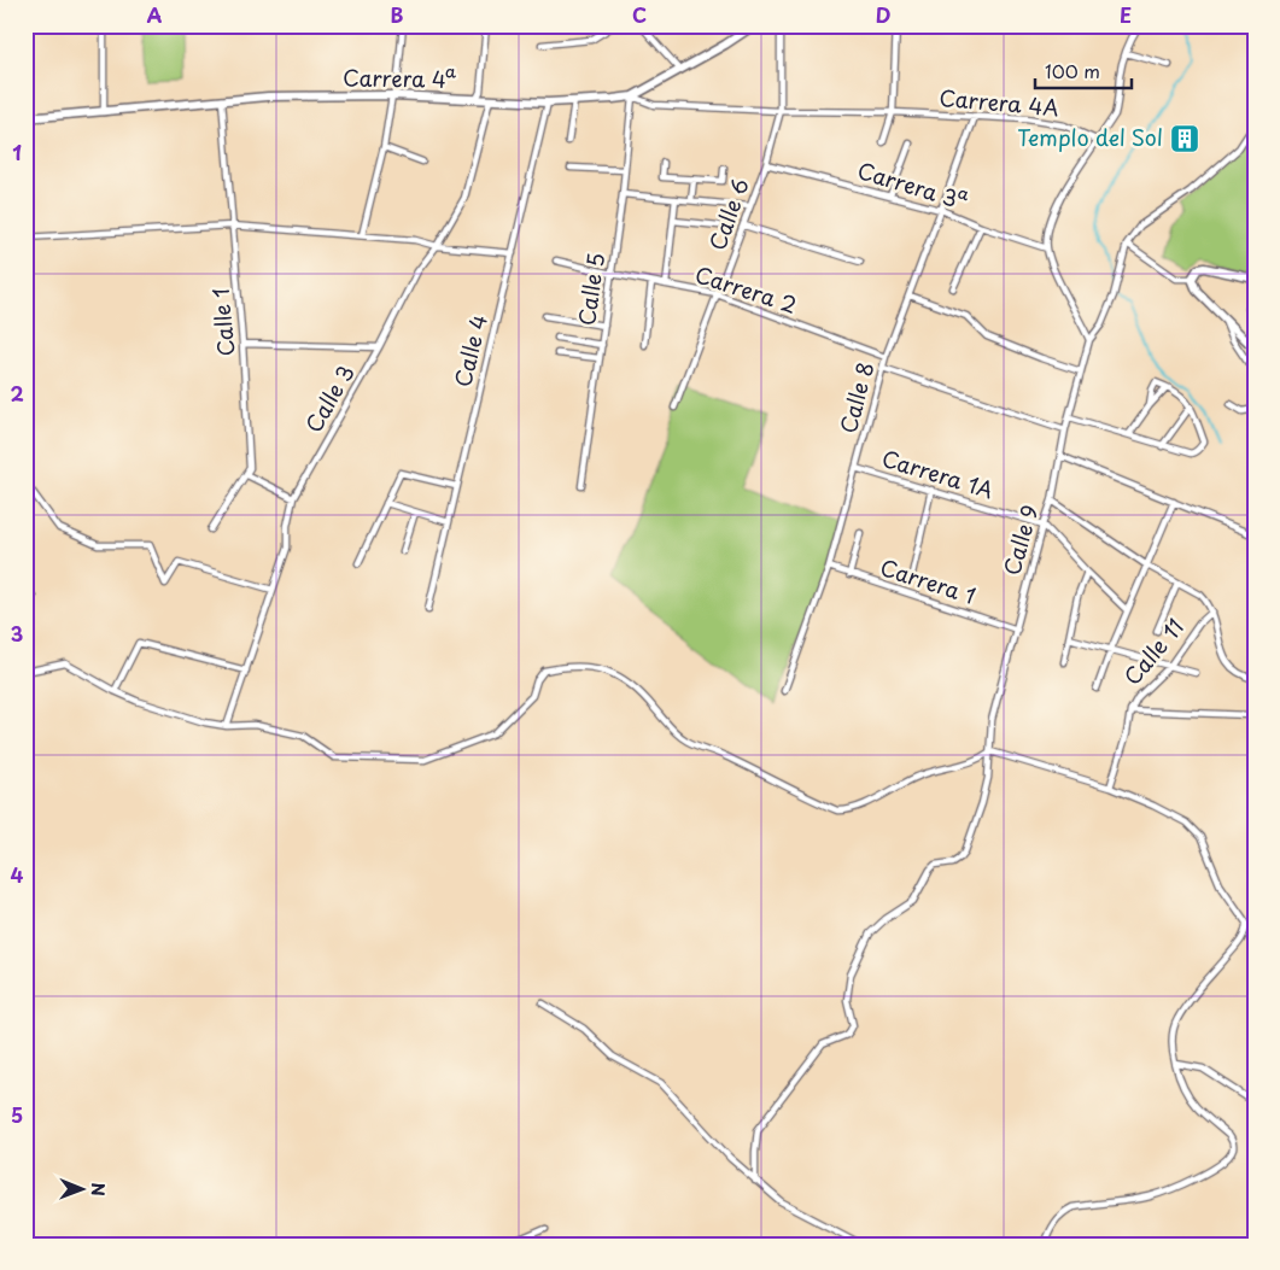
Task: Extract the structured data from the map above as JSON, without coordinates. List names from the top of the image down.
{
  "streets": {
    "street": [
      "Carrera 4ª",
      "Carrera 4A",
      "Carrera 3ª",
      "Calle 6",
      "Calle 5",
      "Carrera 2",
      "Calle 1",
      "Calle 4",
      "Calle 8",
      "Calle 3",
      "Carrera 1A",
      "Calle 9",
      "Carrera 1",
      "Calle 11"
    ]
  },
  "crossings": [
    ["Carrera 4ª", "Carrera 4A"],
    ["Carrera 4ª", "Calle 5"],
    ["Carrera 4ª", "Calle 1"],
    ["Carrera 4ª", "Calle 4"],
    ["Carrera 4ª", "Calle 3"],
    ["Carrera 4A", "Calle 6"],
    ["Carrera 4A", "Calle 5"],
    ["Carrera 4A", "Calle 8"],
    ["Carrera 3ª", "Calle 6"],
    ["Carrera 3ª", "Calle 8"],
    ["Calle 6", "Carrera 2"],
    ["Calle 5", "Carrera 2"],
    ["Carrera 2", "Calle 8"],
    ["Calle 8", "Carrera 1A"],
    ["Calle 8", "Carrera 1"],
    ["Carrera 1A", "Calle 9"],
    ["Calle 9", "Carrera 1"]
  ],
  "places": {
    "building": ["Templo del Sol"]
  },
  "scale_bar": "100 m",
  "north": "right",
  "grid": {
    "columns": [
      "A",
      "B",
      "C",
      "D",
      "E"
    ],
    "rows": [
      "1",
      "2",
      "3",
      "4",
      "5"
    ]
  }
}
